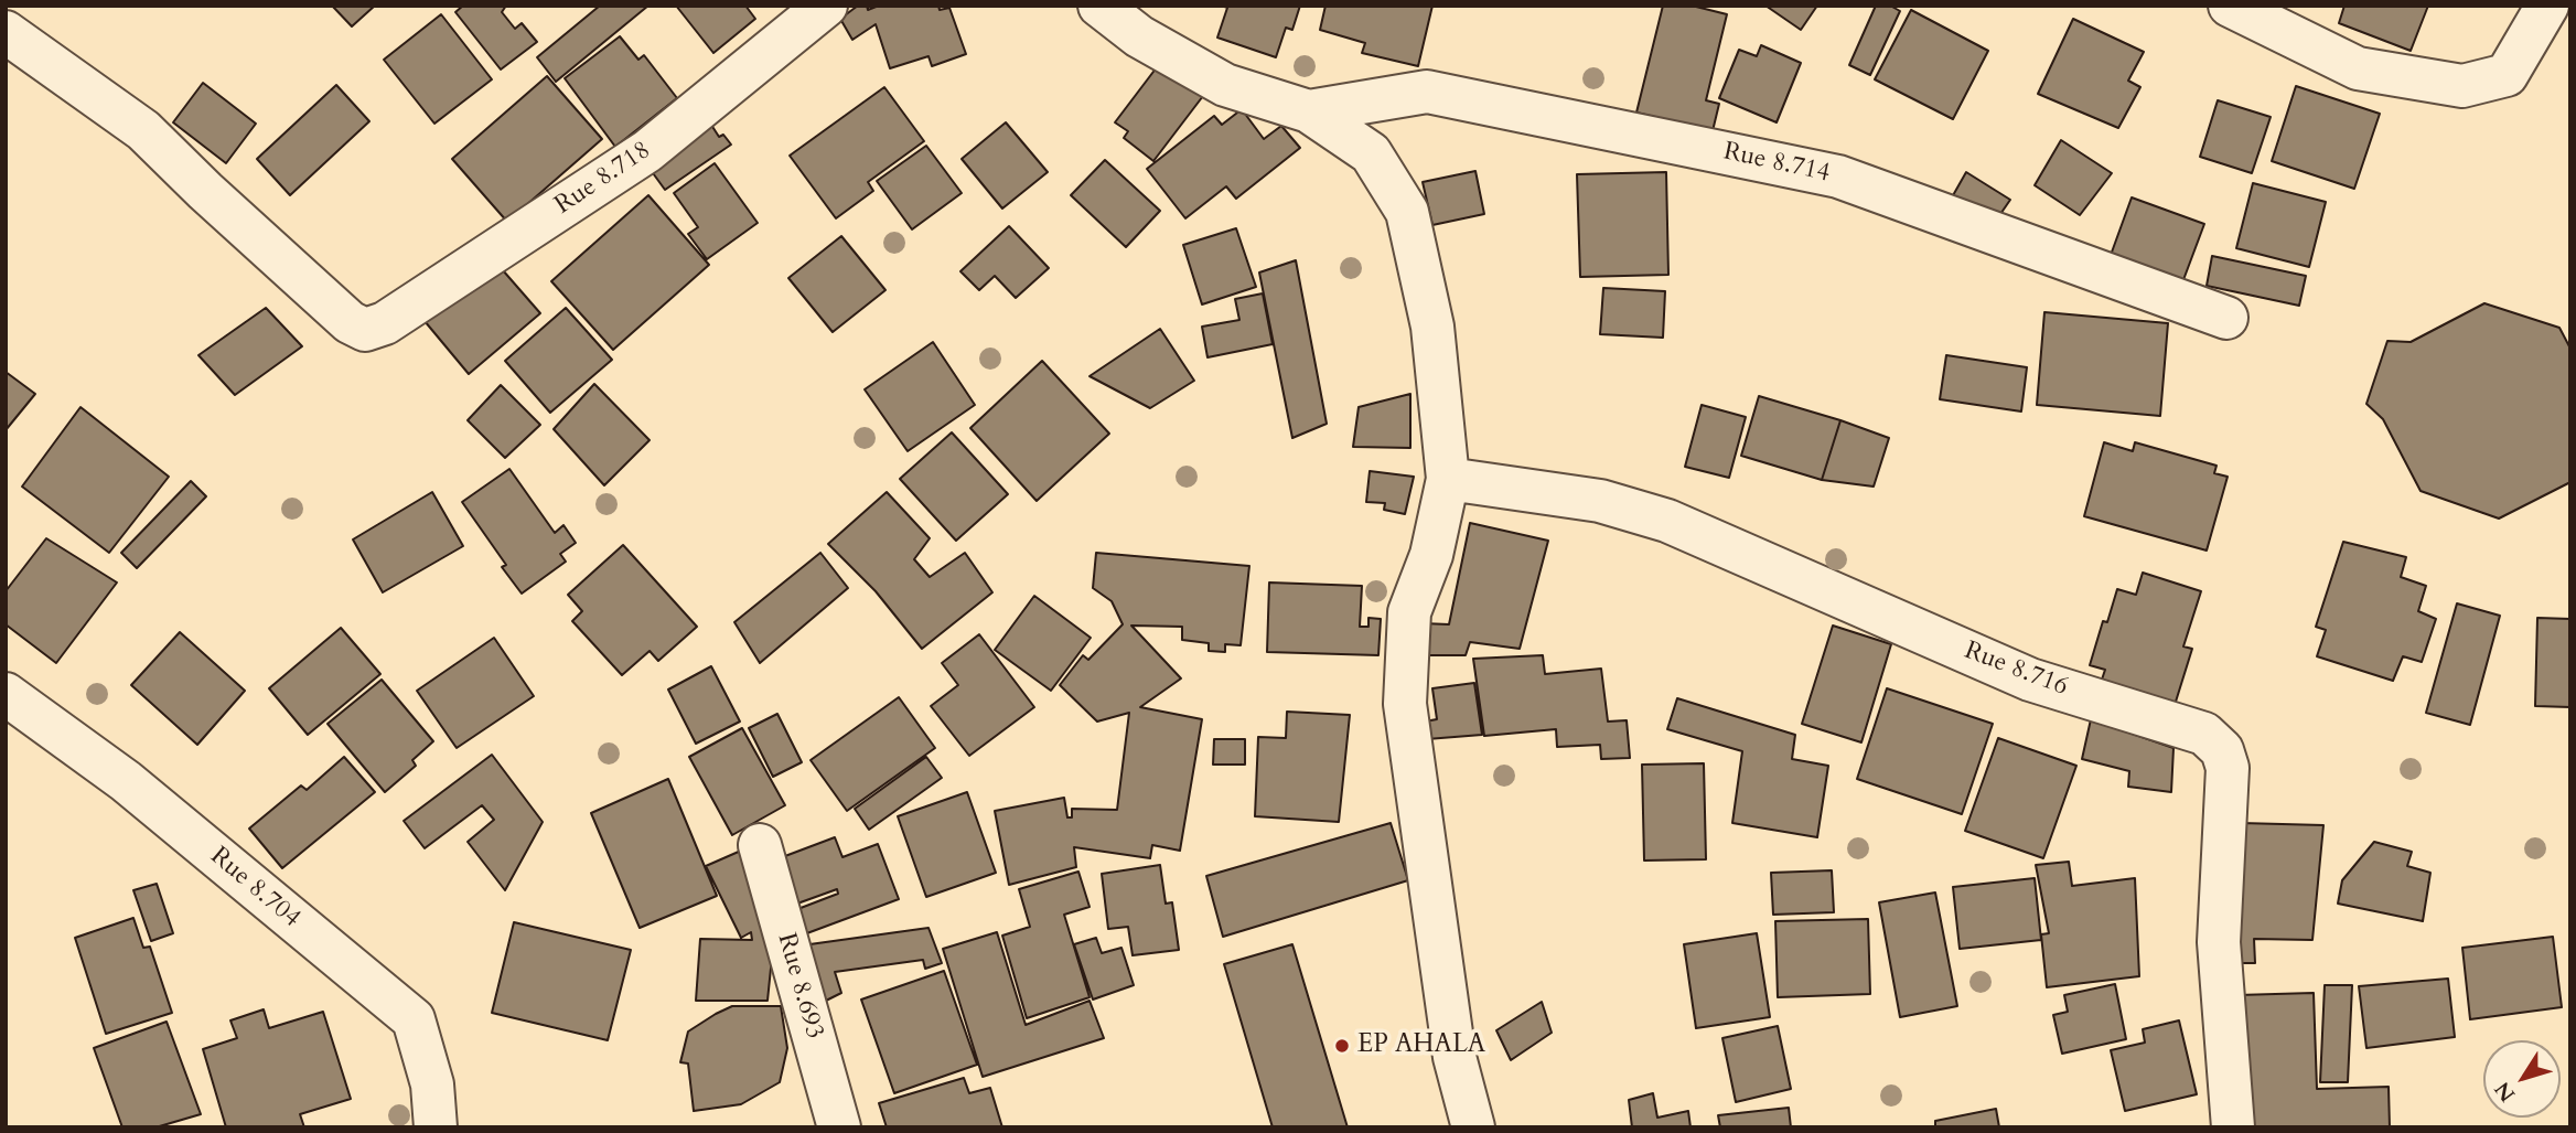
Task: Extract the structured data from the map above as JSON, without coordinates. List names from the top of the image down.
{
  "streets": {
    "street": [
      "Rue 8.714",
      "Rue 8.718",
      "Rue 8.716",
      "Rue 8.704",
      "Rue 8.693"
    ]
  },
  "places": ["EP AHALA"],
  "north": "bottom left"
}
